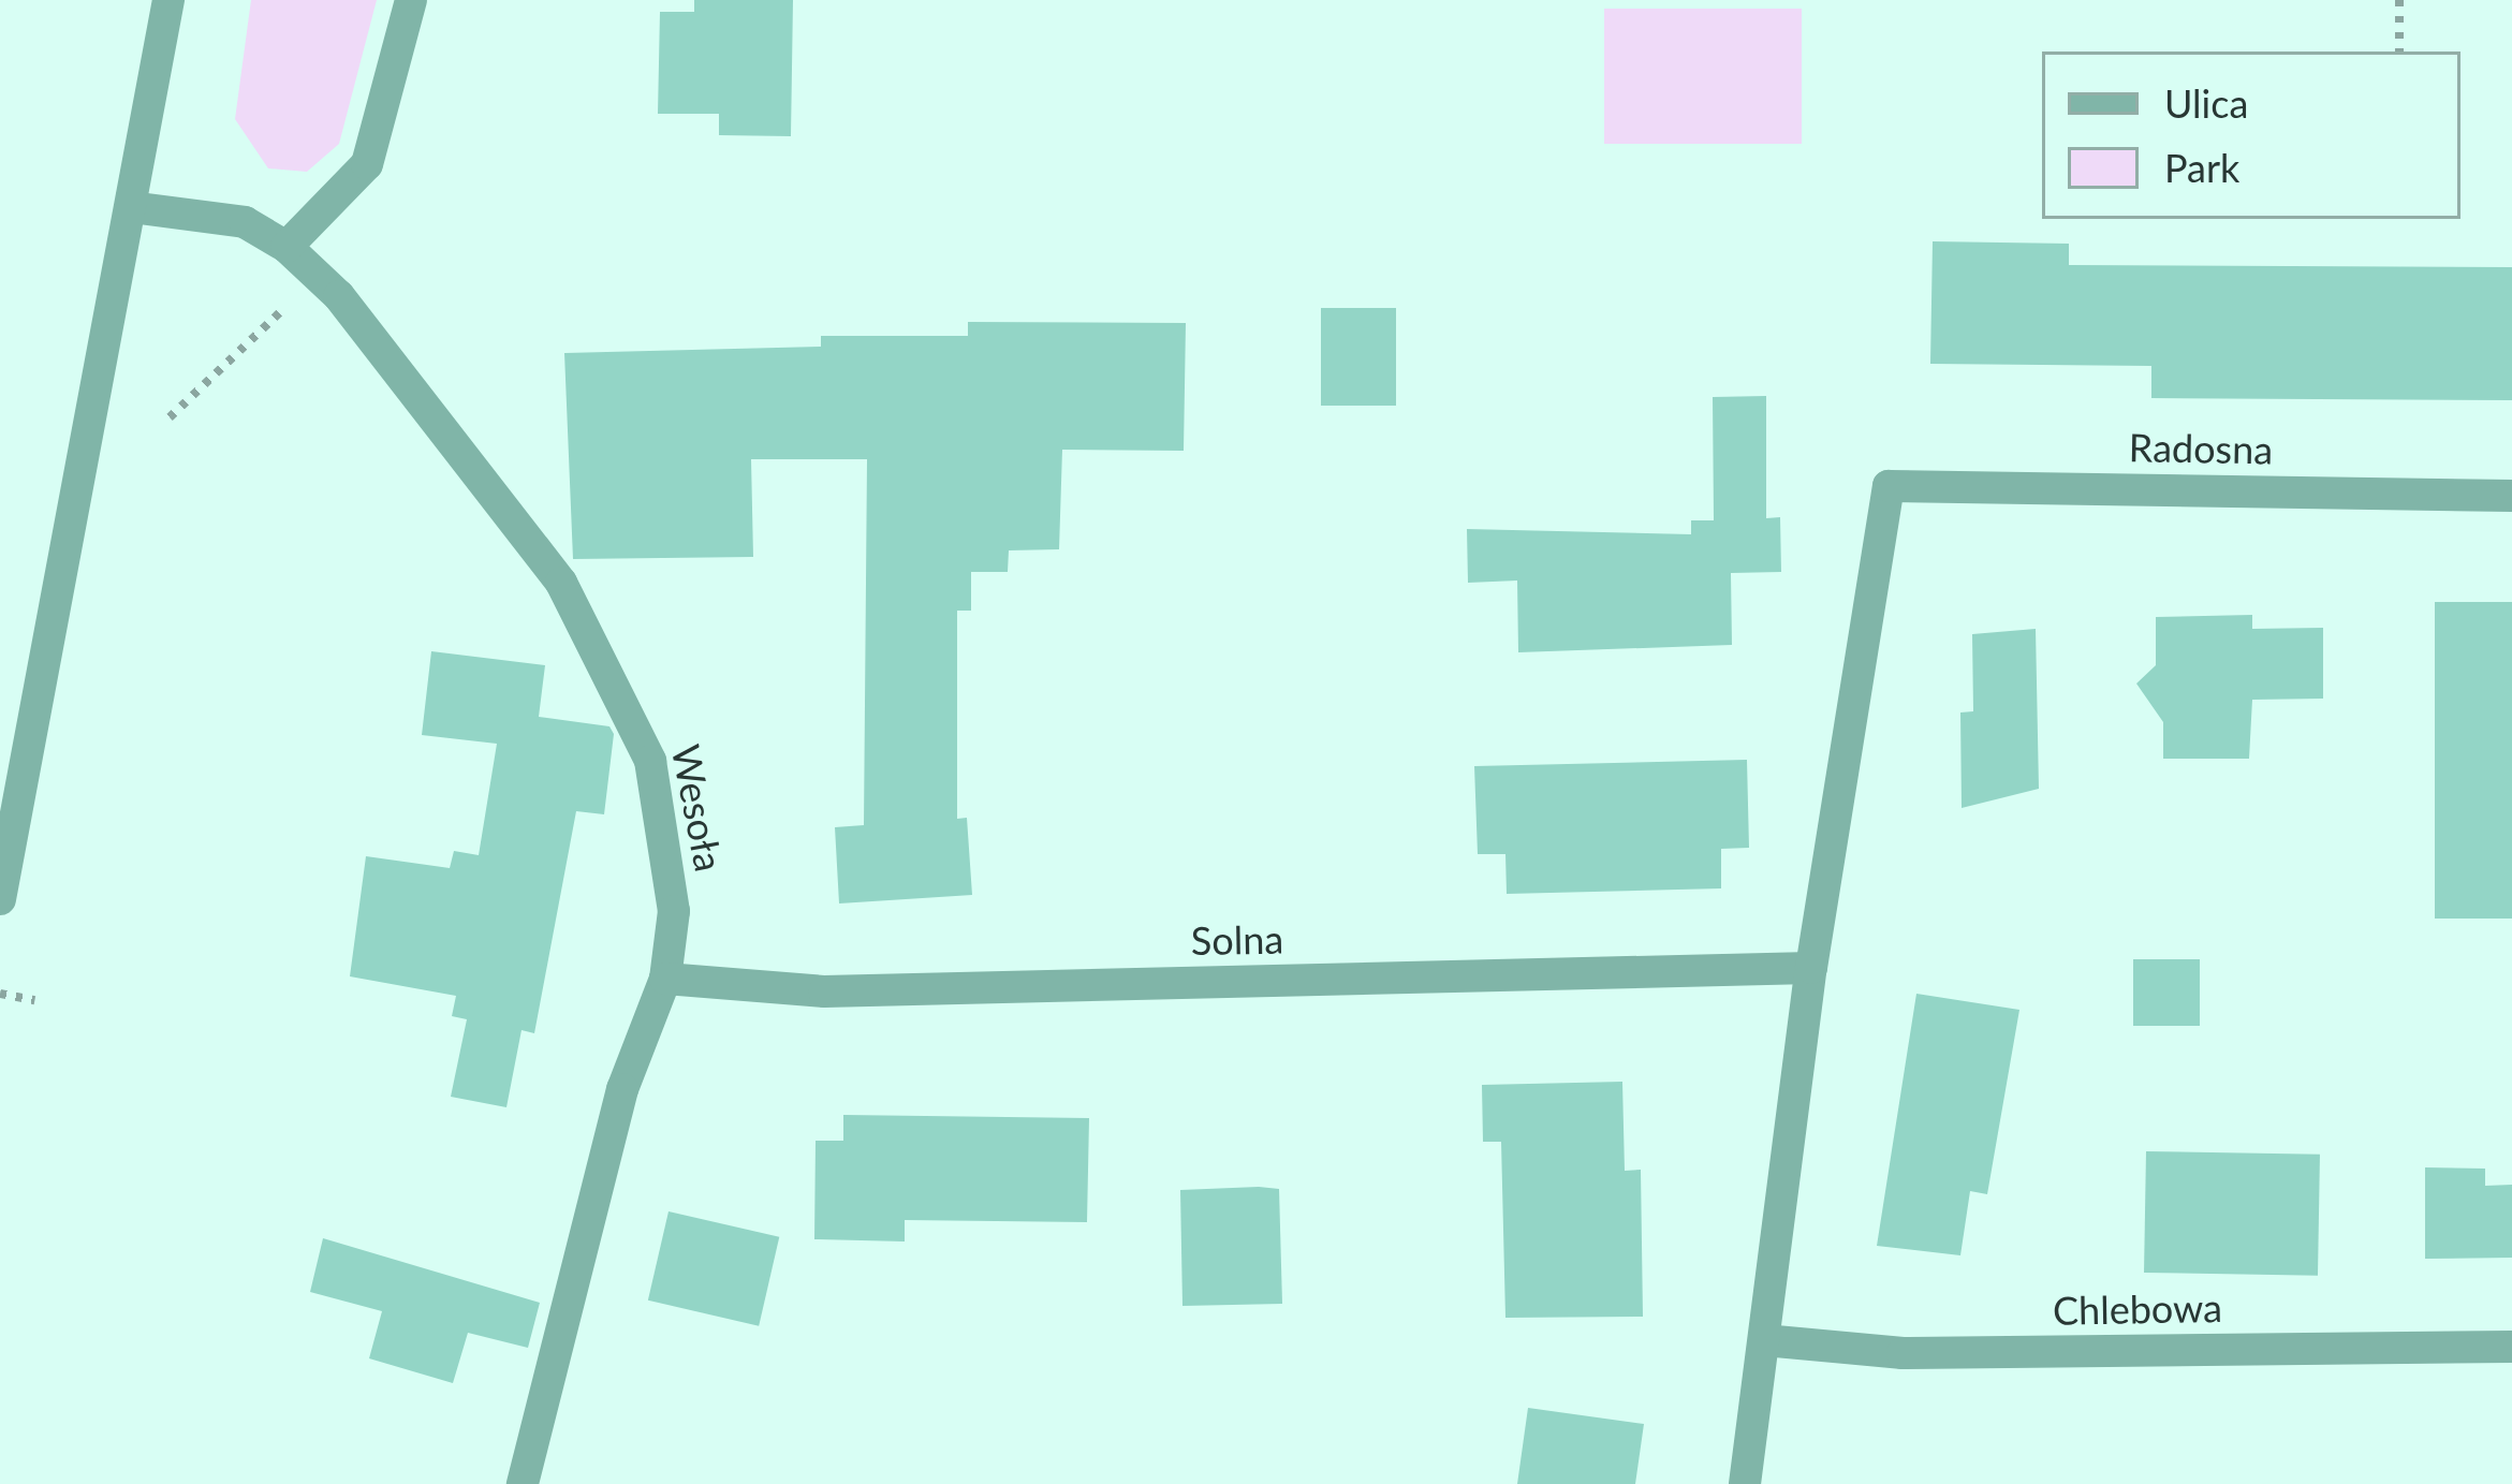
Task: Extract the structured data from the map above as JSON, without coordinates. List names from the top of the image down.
{
  "streets": {
    "street": [
      "Radosna",
      "Wesoła",
      "Solna",
      "Chlebowa"
    ]
  },
  "crossings": [
    ["Radosna", "Solna"],
    ["Wesoła", "Solna"]
  ],
  "legend": ["Ulica", "Park"]
}
